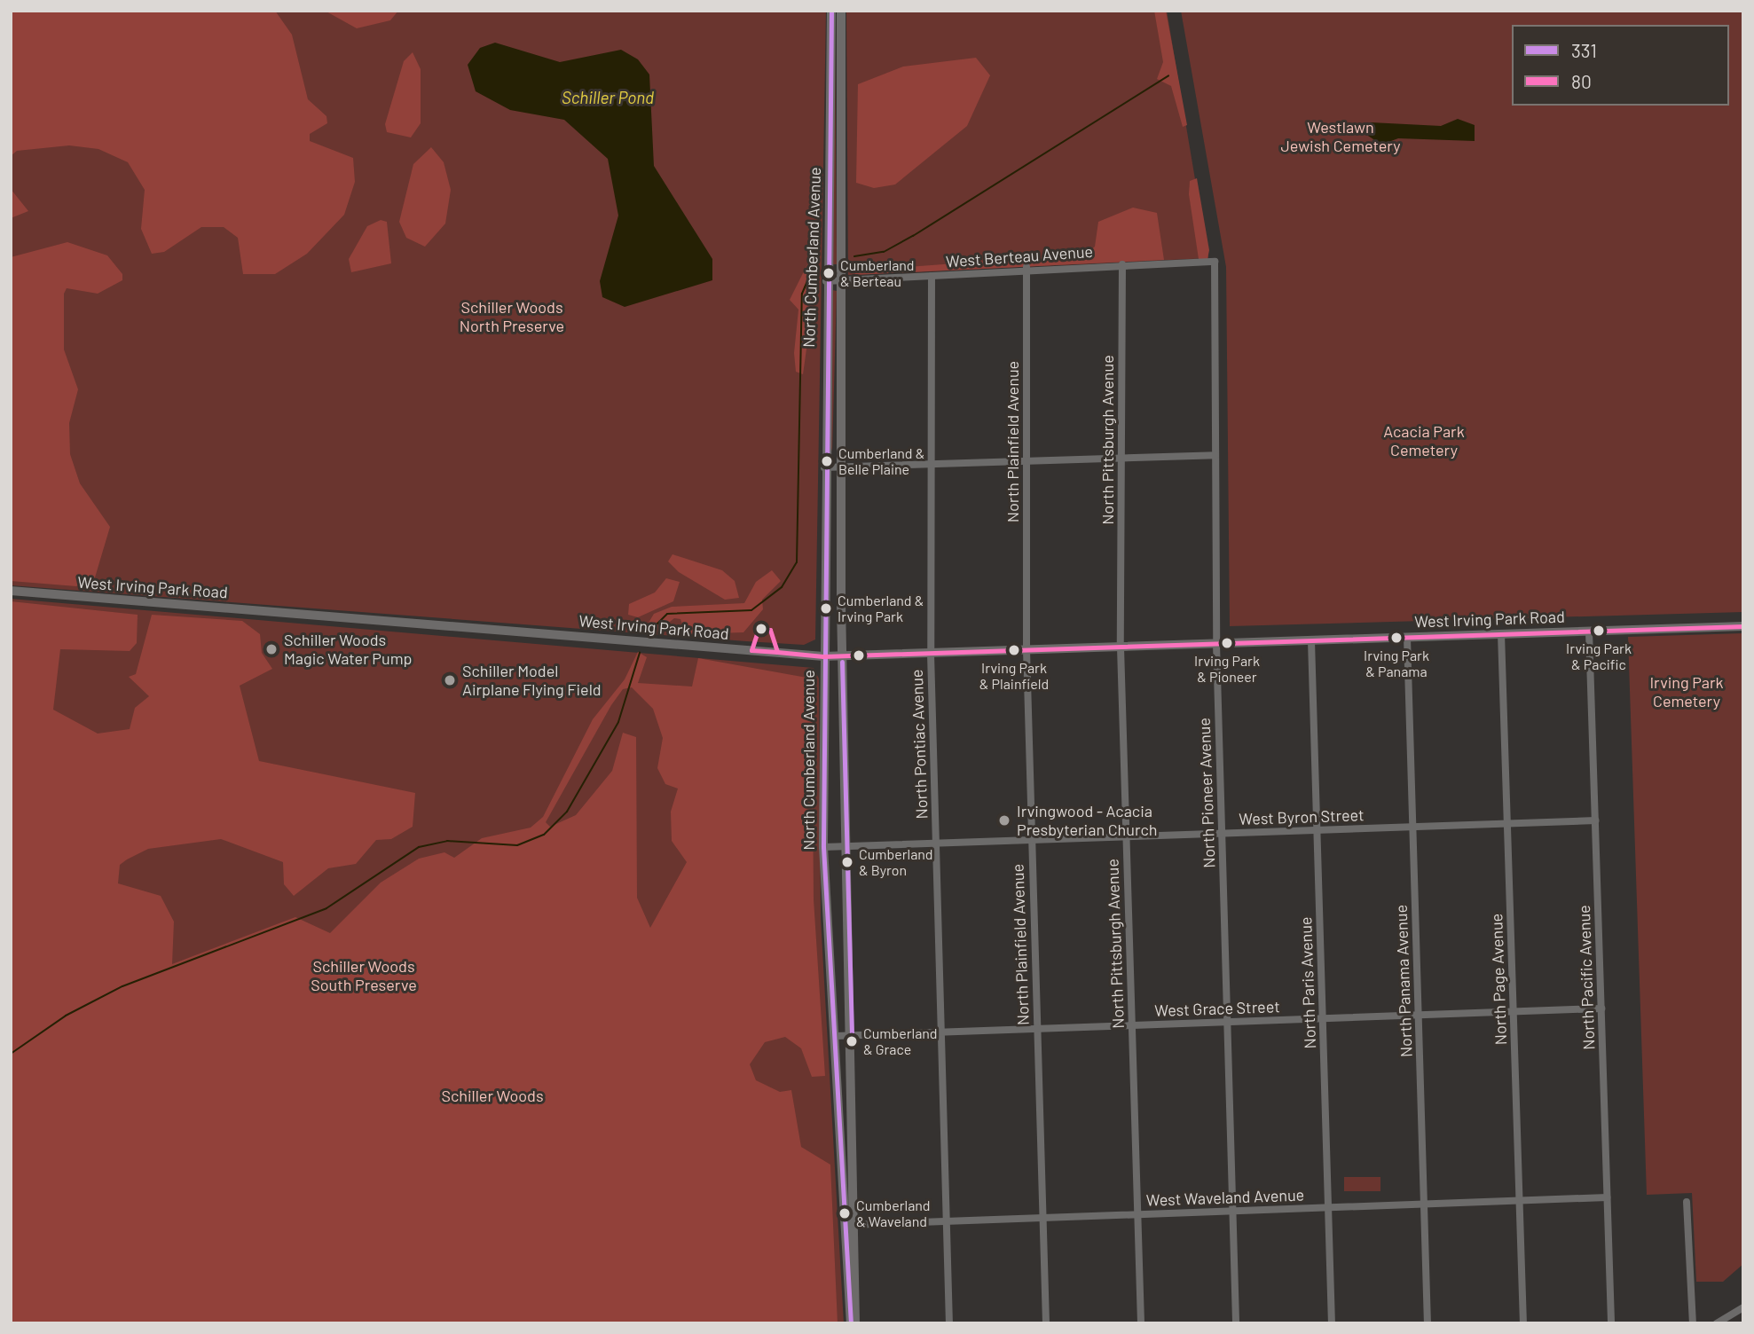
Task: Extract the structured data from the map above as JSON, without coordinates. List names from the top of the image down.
{
  "streets": {
    "main road": ["North Cumberland Avenue", "West Irving Park Road"],
    "street": [
      "West Berteau Avenue",
      "North Pittsburgh Avenue",
      "North Plainfield Avenue",
      "North Pontiac Avenue",
      "North Pioneer Avenue",
      "West Byron Street",
      "North Pacific Avenue",
      "North Page Avenue",
      "North Panama Avenue",
      "North Paris Avenue",
      "West Grace Street",
      "West Waveland Avenue"
    ]
  },
  "crossings": [
    ["West Berteau Avenue", "North Cumberland Avenue"],
    ["West Berteau Avenue", "North Pittsburgh Avenue"],
    ["West Berteau Avenue", "North Plainfield Avenue"],
    ["West Berteau Avenue", "North Pontiac Avenue"],
    ["West Berteau Avenue", "North Pioneer Avenue"],
    ["North Cumberland Avenue", "West Irving Park Road"],
    ["North Cumberland Avenue", "West Byron Street"],
    ["North Cumberland Avenue", "West Grace Street"],
    ["North Cumberland Avenue", "West Waveland Avenue"],
    ["North Pittsburgh Avenue", "West Irving Park Road"],
    ["North Pittsburgh Avenue", "West Byron Street"],
    ["North Pittsburgh Avenue", "West Grace Street"],
    ["North Pittsburgh Avenue", "West Waveland Avenue"],
    ["North Plainfield Avenue", "West Irving Park Road"],
    ["North Plainfield Avenue", "West Byron Street"],
    ["North Plainfield Avenue", "West Grace Street"],
    ["North Plainfield Avenue", "West Waveland Avenue"],
    ["West Irving Park Road", "North Pontiac Avenue"],
    ["West Irving Park Road", "North Pioneer Avenue"],
    ["West Irving Park Road", "North Pacific Avenue"],
    ["West Irving Park Road", "North Page Avenue"],
    ["West Irving Park Road", "North Panama Avenue"],
    ["West Irving Park Road", "North Paris Avenue"],
    ["North Pontiac Avenue", "West Byron Street"],
    ["North Pontiac Avenue", "West Grace Street"],
    ["North Pontiac Avenue", "West Waveland Avenue"],
    ["North Pioneer Avenue", "West Byron Street"],
    ["North Pioneer Avenue", "West Grace Street"],
    ["North Pioneer Avenue", "West Waveland Avenue"],
    ["West Byron Street", "North Pacific Avenue"],
    ["West Byron Street", "North Page Avenue"],
    ["West Byron Street", "North Panama Avenue"],
    ["West Byron Street", "North Paris Avenue"],
    ["North Pacific Avenue", "West Grace Street"],
    ["North Pacific Avenue", "West Waveland Avenue"],
    ["North Page Avenue", "West Grace Street"],
    ["North Page Avenue", "West Waveland Avenue"],
    ["North Panama Avenue", "West Grace Street"],
    ["North Panama Avenue", "West Waveland Avenue"],
    ["North Paris Avenue", "West Grace Street"],
    ["North Paris Avenue", "West Waveland Avenue"]
  ],
  "water": ["Schiller Pond"],
  "parks": [
    "Westlawn Jewish Cemetery",
    "Schiller Woods North Preserve",
    "Acacia Park Cemetery",
    "Irving Park Cemetery",
    "Schiller Woods South Preserve",
    "Schiller Woods"
  ],
  "places": [
    "Cumberland & Berteau",
    "Cumberland & Belle Plaine",
    "Cumberland & Irving Park",
    "Irving Park & Pacific",
    "Irving Park & Panama",
    "Irving Park & Pioneer",
    "Schiller Woods Magic Water Pump",
    "Irving Park & Plainfield",
    "Schiller Model Airplane Flying Field",
    "Irvingwood - Acacia Presbyterian Church",
    "Cumberland & Byron",
    "Cumberland & Grace",
    "Cumberland & Waveland"
  ],
  "lines": ["transit line 331", "transit line 80"],
  "legend": ["331", "80"]
}
